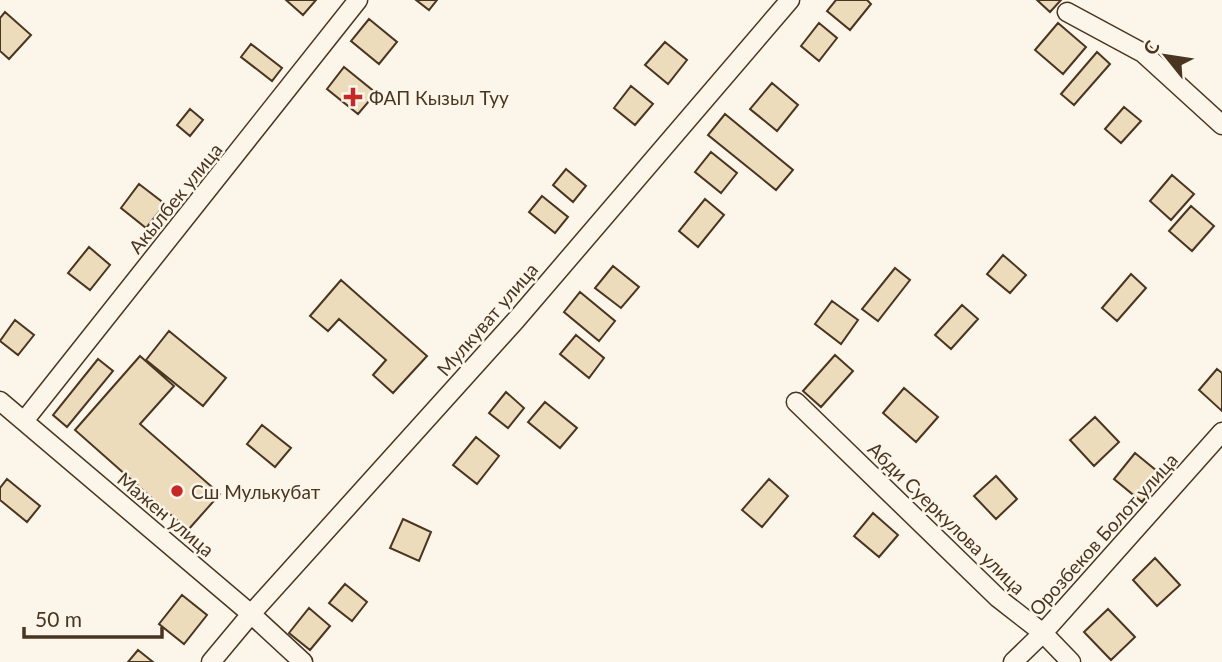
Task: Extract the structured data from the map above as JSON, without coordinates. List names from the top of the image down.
{
  "streets": {
    "street": [
      "Акылбек улица",
      "Мулкуват улица",
      "Мажен улица",
      "Абди Суеркулова улица",
      "Орозбеков Болот улица"
    ]
  },
  "crossings": [
    ["Акылбек улица", "Мажен улица"],
    ["Мулкуват улица", "Мажен улица"],
    ["Абди Суеркулова улица", "Орозбеков Болот улица"]
  ],
  "places": {
    "health": ["ФАП Кызыл Туу"],
    "other": ["Сш Мулькубат"]
  },
  "scale_bar": "50 m",
  "north": "top left"
}
